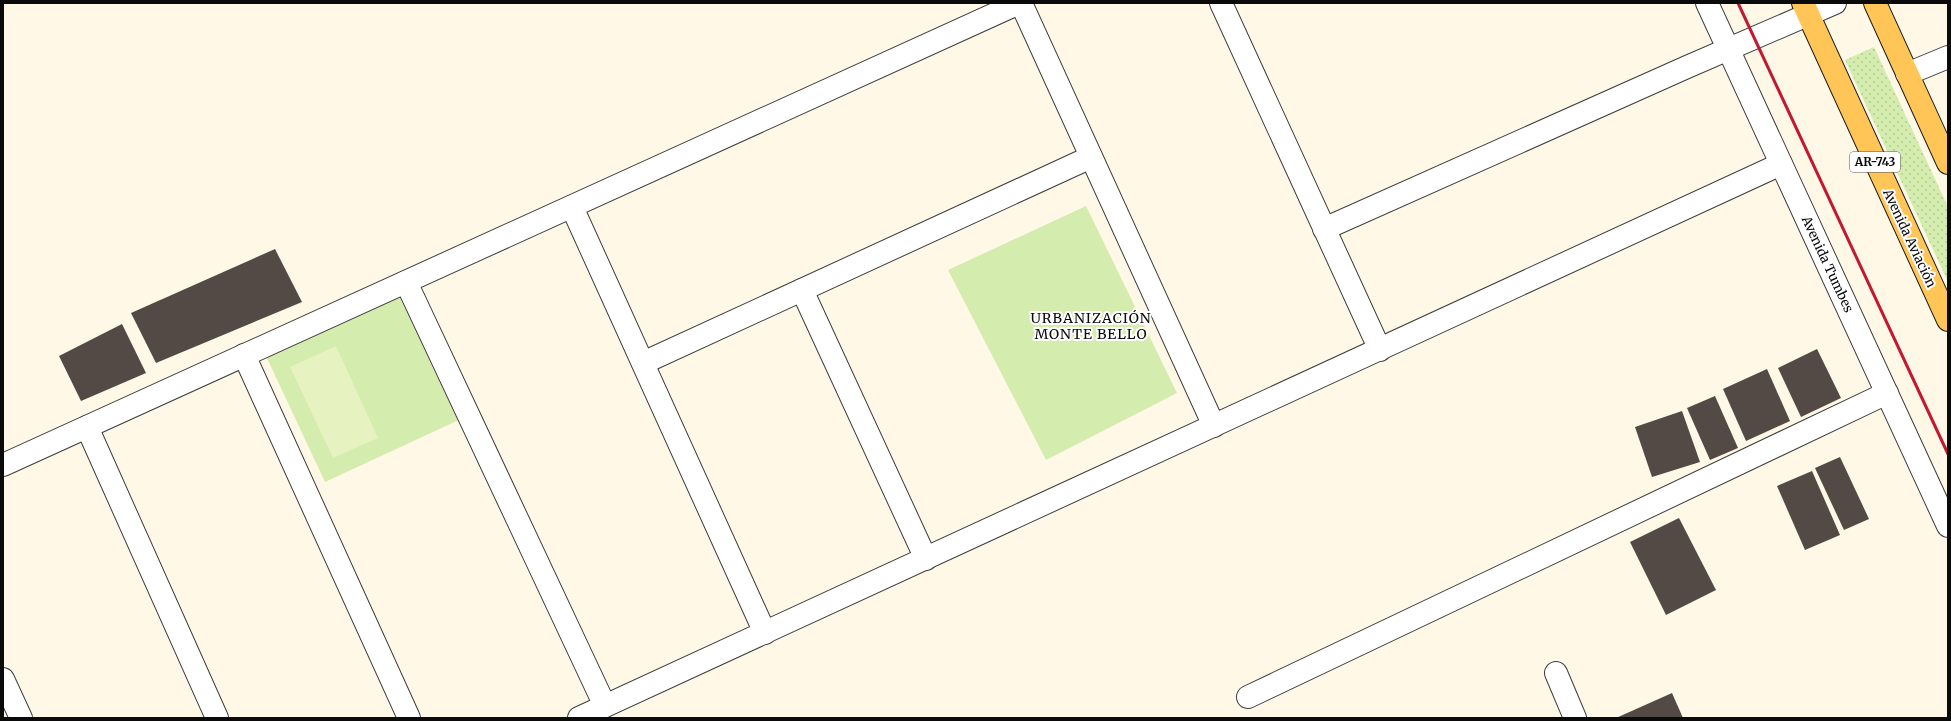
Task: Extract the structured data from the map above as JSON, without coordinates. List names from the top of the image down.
{
  "streets": {
    "main road": ["AR-743", "Avenida Aviación"],
    "street": ["Avenida Tumbes"]
  },
  "districts": ["URBANIZACIÓN MONTE BELLO"]
}
